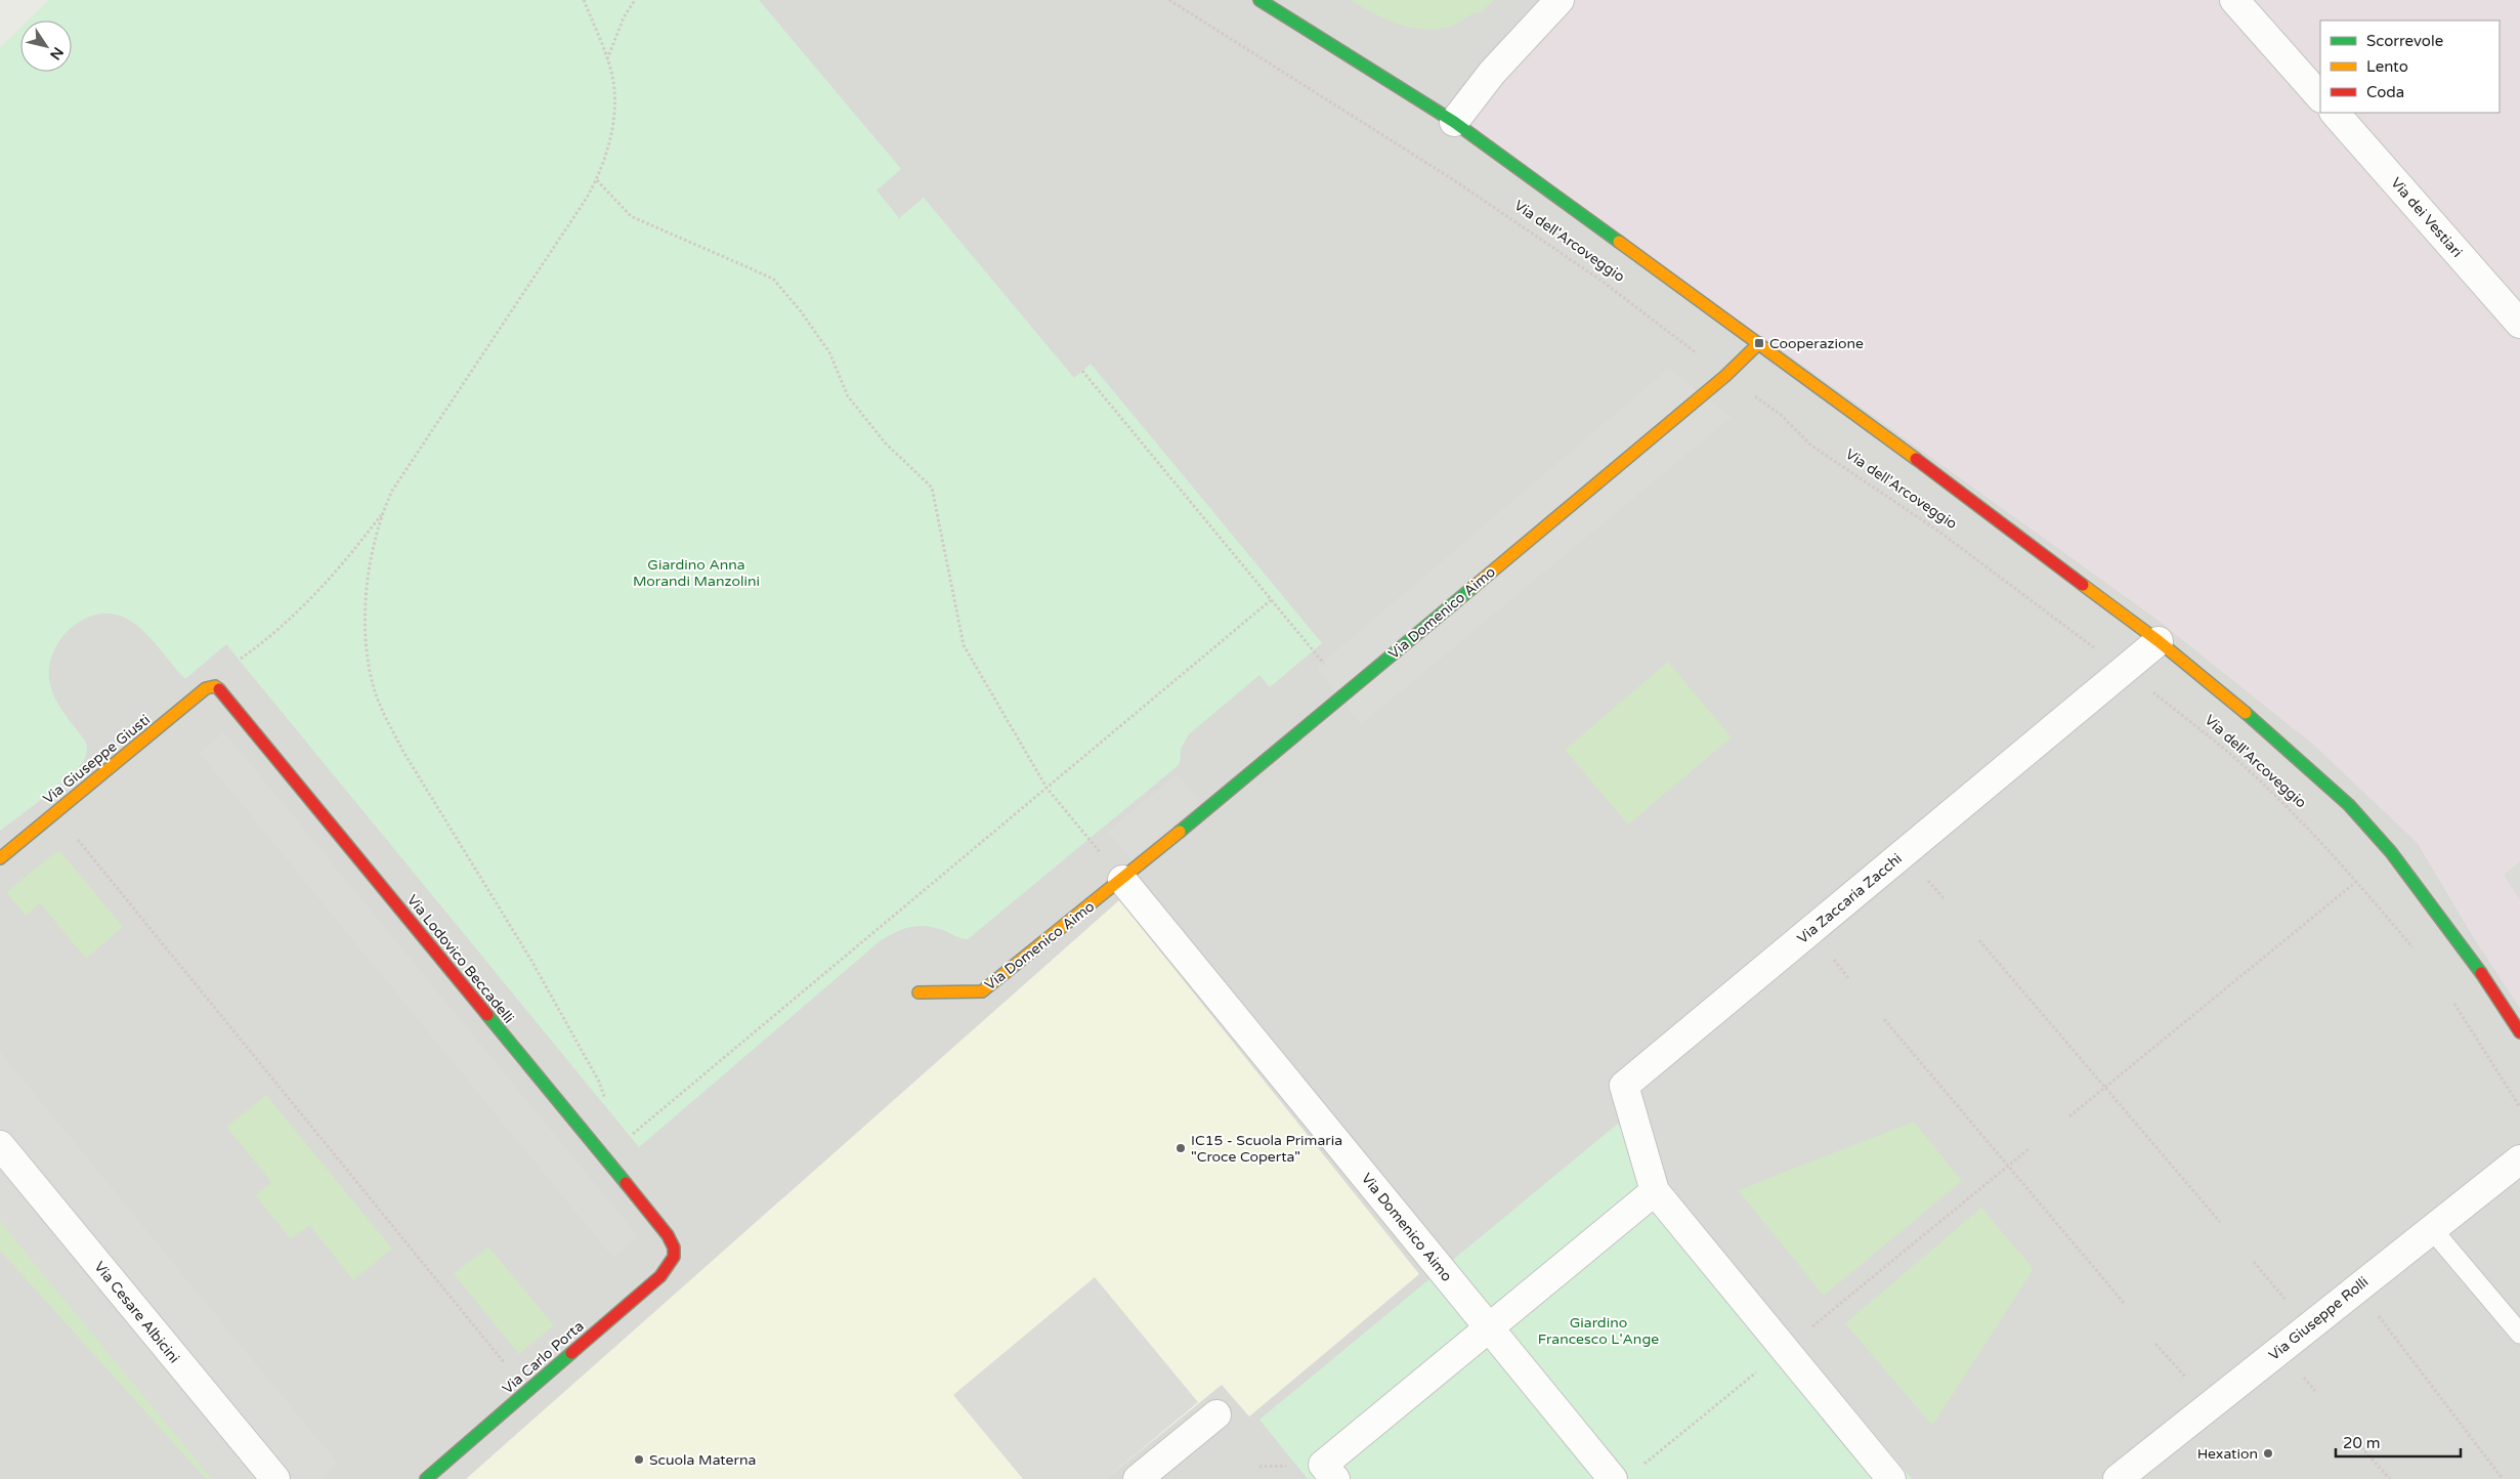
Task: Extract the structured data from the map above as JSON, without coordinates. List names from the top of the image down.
{
  "streets": {
    "street": [
      "Via dei Vestiari",
      "Via dell'Arcoveggio",
      "Via Domenico Aimo",
      "Via Giuseppe Giusti",
      "Via Zaccaria Zacchi",
      "Via Lodovico Beccadelli",
      "Via Cesare Albicini",
      "Via Giuseppe Rolli",
      "Via Carlo Porta"
    ]
  },
  "crossings": [
    ["Via dell'Arcoveggio", "Via Domenico Aimo"],
    ["Via dell'Arcoveggio", "Via Zaccaria Zacchi"],
    ["Via Giuseppe Giusti", "Via Lodovico Beccadelli"],
    ["Via Lodovico Beccadelli", "Via Carlo Porta"]
  ],
  "parks": ["Giardino Anna Morandi Manzolini", "Giardino Francesco L'Ange"],
  "places": {
    "transit": ["Cooperazione"],
    "other": ["IC15 - Scuola Primaria \"Croce Coperta\"", "Hexation", "Scuola Materna"]
  },
  "legend": ["Scorrevole", "Lento", "Coda"],
  "scale_bar": "20 m",
  "north": "bottom right"
}
